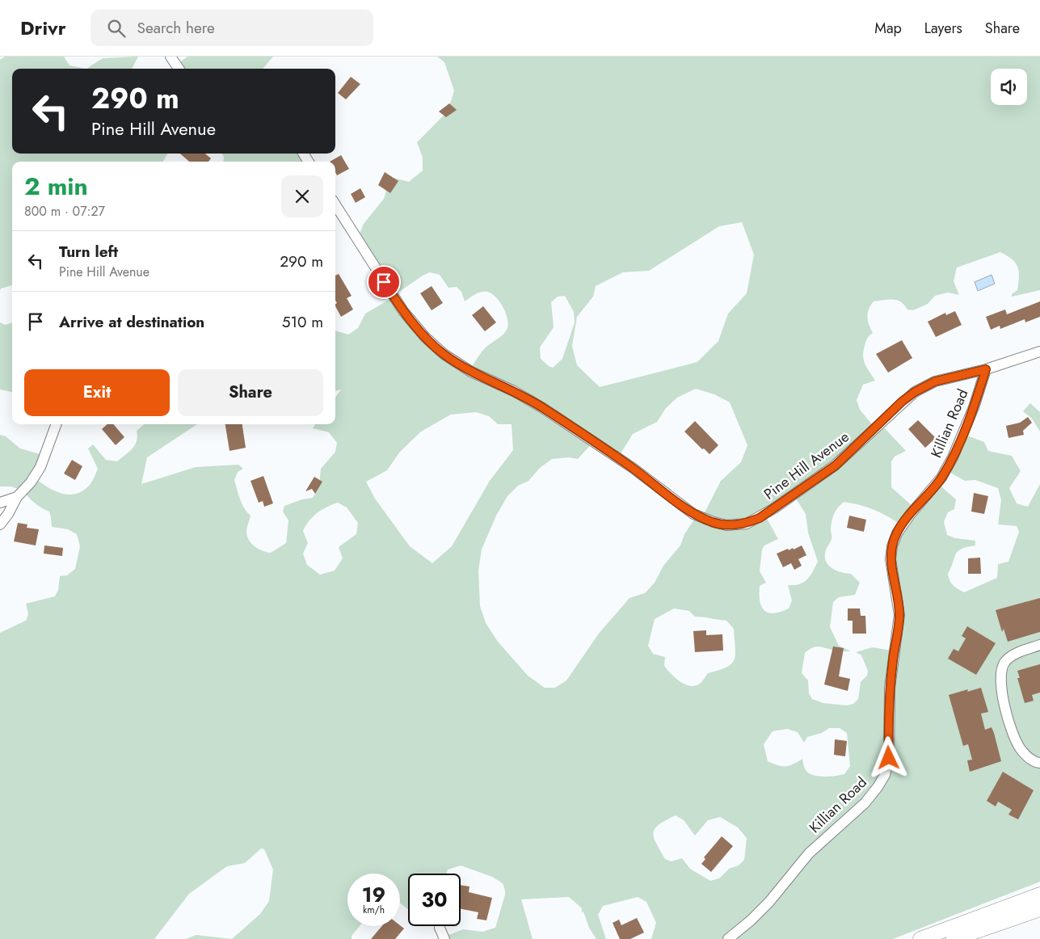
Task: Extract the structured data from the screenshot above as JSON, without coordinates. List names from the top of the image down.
{
  "streets": {
    "street": ["Killian Road", "Pine Hill Avenue"]
  },
  "crossings": [
    ["Killian Road", "Pine Hill Avenue"]
  ],
  "page": {
    "header": "Drivr",
    "search": "Search here",
    "nav": ["Map", "Layers", "Share"],
    "turn": ["290 m", "Pine Hill Avenue"],
    "heading": ["2 min", "800 m · 07:27"],
    "list": [
      {
        "name": "Turn left",
        "note": "Pine Hill Avenue",
        "value": "290 m"
      },
      {
        "name": "Arrive at destination",
        "value": "510 m"
      }
    ],
    "buttons": ["Exit", "Share"],
    "speed": "19 km/h",
    "limit": "30"
  }
}
